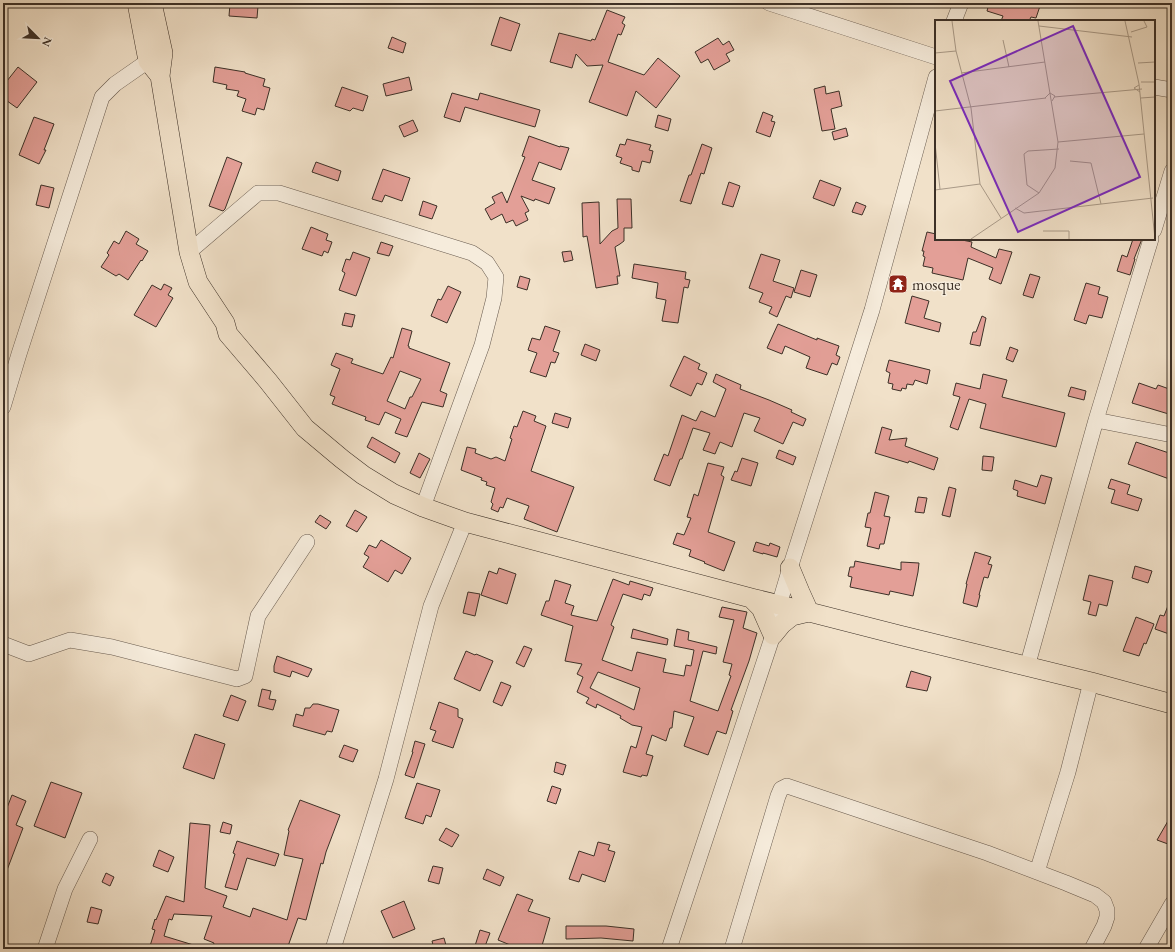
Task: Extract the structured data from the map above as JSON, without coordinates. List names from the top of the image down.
{
  "places": {
    "temple": ["mosque"]
  },
  "north": "bottom right"
}
